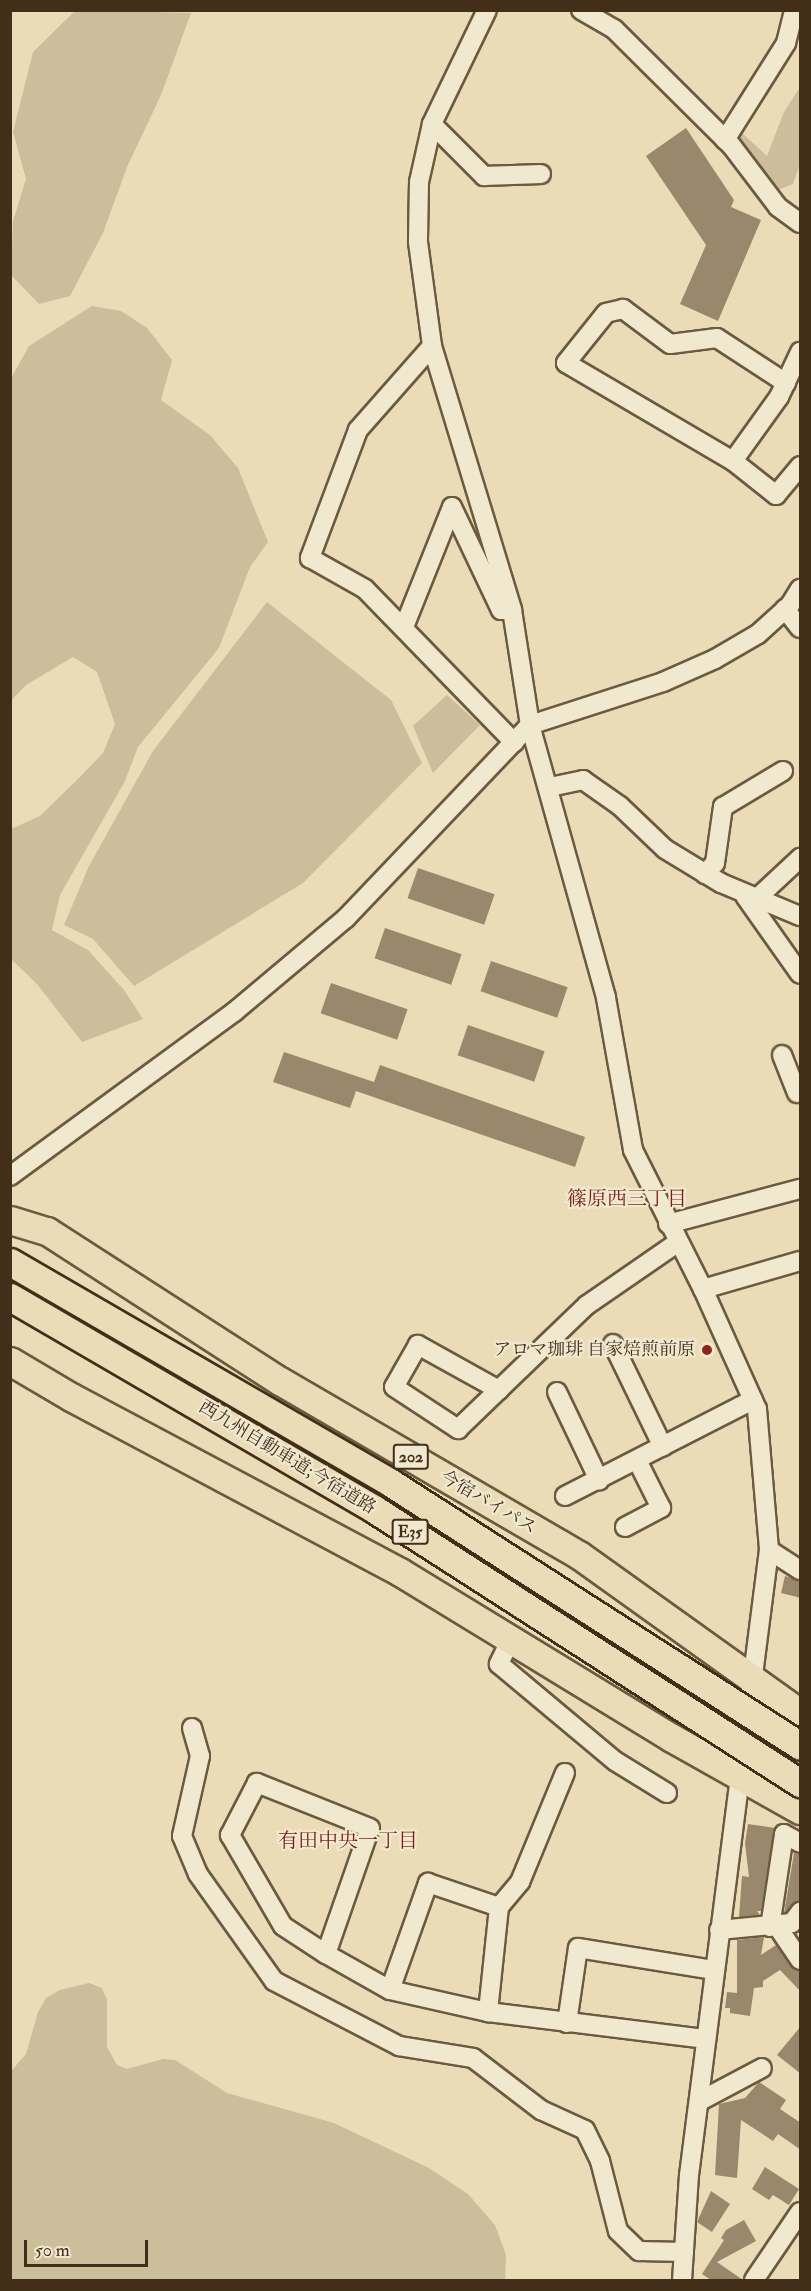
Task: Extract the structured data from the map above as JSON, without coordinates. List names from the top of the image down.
{
  "streets": {
    "highway": [
      "202",
      "西九州自動車道;今宿道路",
      "今宿バイパス",
      "E35"
    ]
  },
  "districts": ["篠原西三丁目", "有田中央一丁目"],
  "places": ["アロマ珈琲 自家焙煎前原"],
  "scale_bar": "50 m"
}
